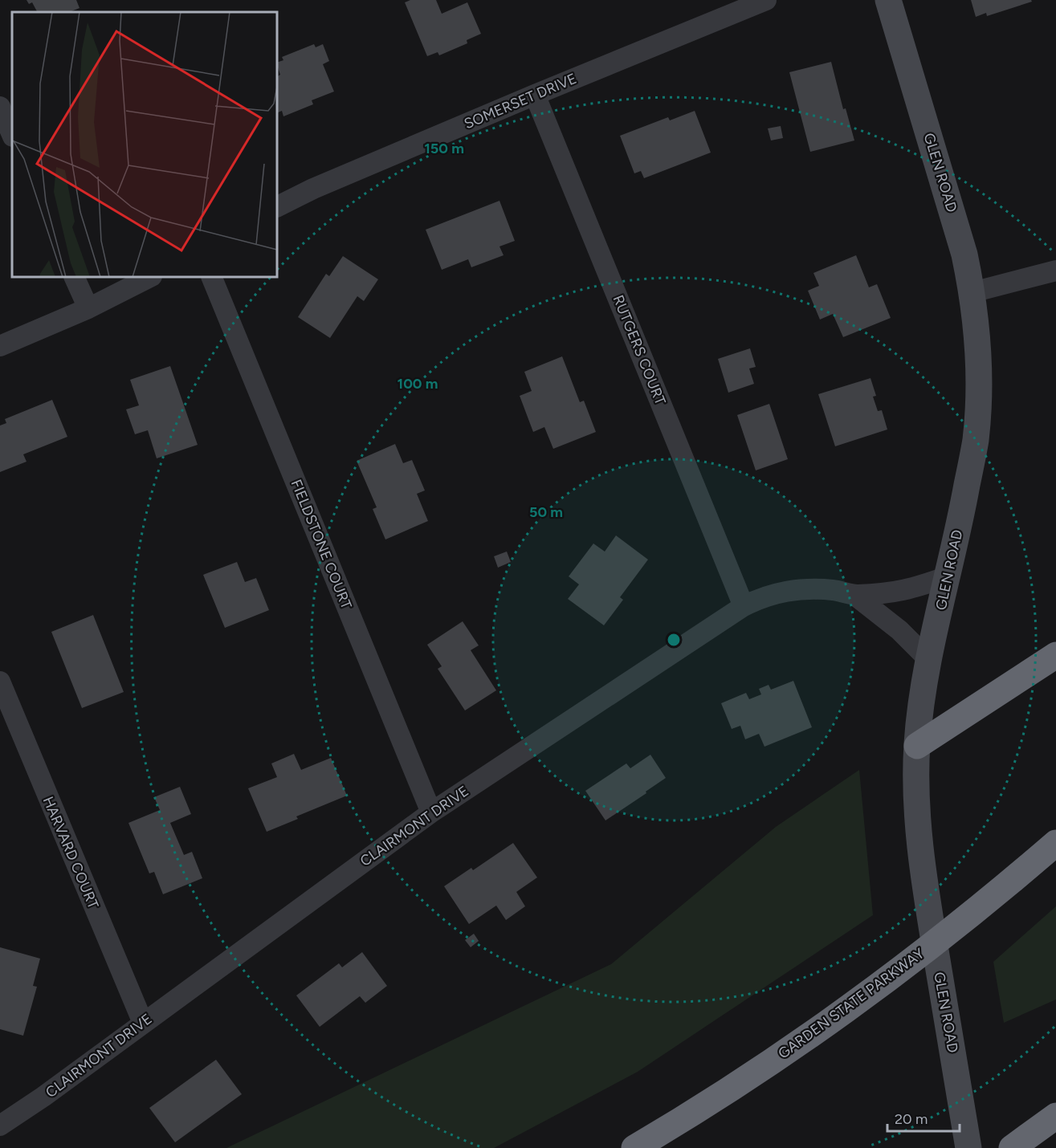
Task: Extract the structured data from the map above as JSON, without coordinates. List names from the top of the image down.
{
  "streets": {
    "highway": ["GARDEN STATE PARKWAY"],
    "main road": ["GLEN ROAD"],
    "street": [
      "SOMERSET DRIVE",
      "RUTGERS COURT",
      "FIELDSTONE COURT",
      "CLAIRMONT DRIVE",
      "HARVARD COURT"
    ]
  },
  "crossings": [
    ["SOMERSET DRIVE", "RUTGERS COURT"],
    ["GLEN ROAD", "CLAIRMONT DRIVE"],
    ["RUTGERS COURT", "CLAIRMONT DRIVE"],
    ["FIELDSTONE COURT", "CLAIRMONT DRIVE"],
    ["CLAIRMONT DRIVE", "HARVARD COURT"]
  ],
  "scale_bar": "20 m",
  "rings": ["150 m", "100 m", "50 m"]
}
